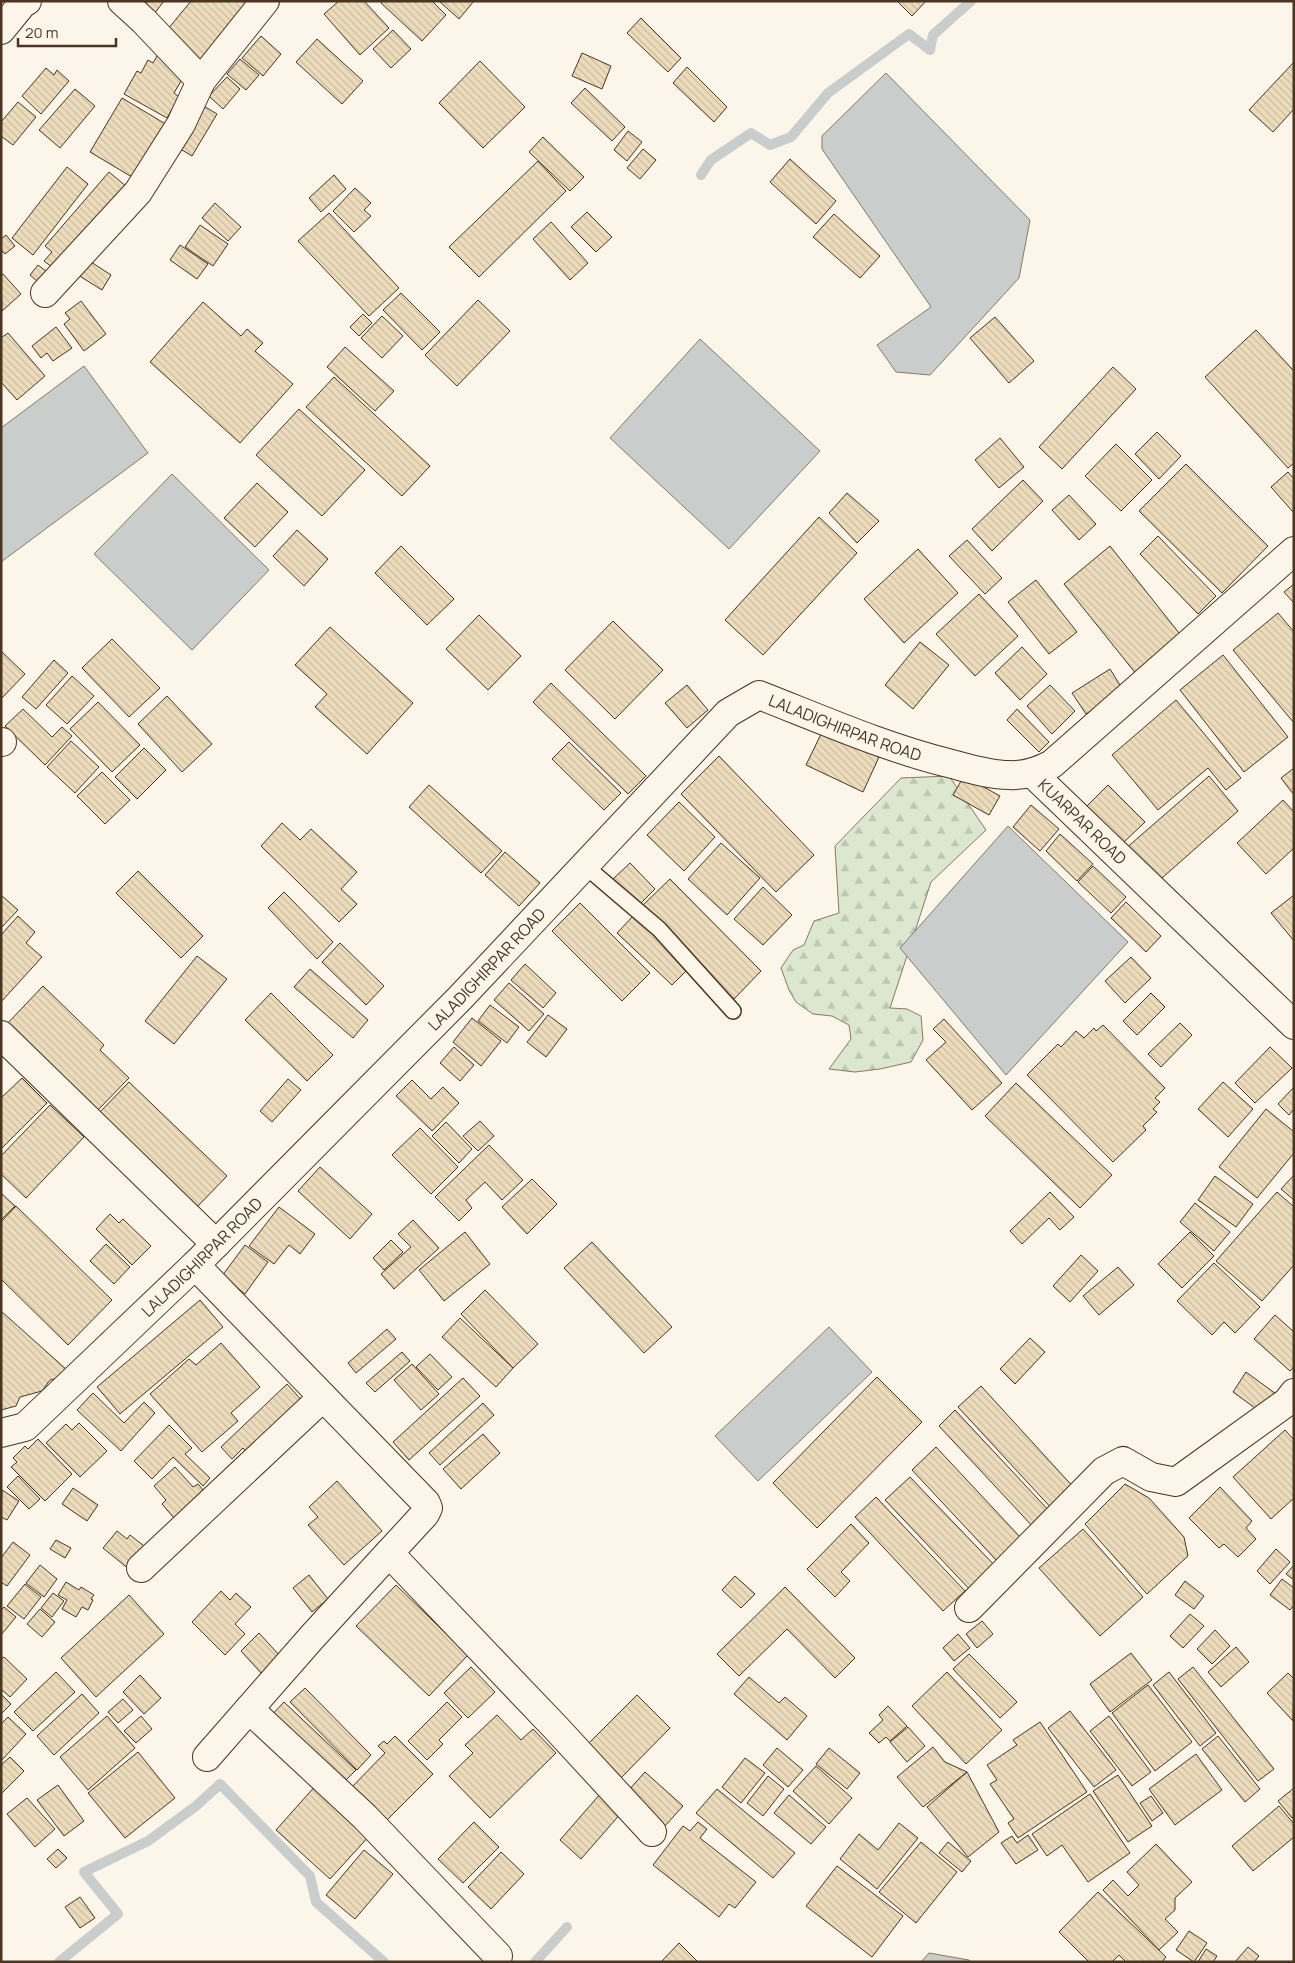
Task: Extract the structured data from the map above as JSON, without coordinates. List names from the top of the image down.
{
  "streets": {
    "street": ["LALADIGHIRPAR ROAD", "KUARPAR ROAD"]
  },
  "crossings": [
    ["LALADIGHIRPAR ROAD", "KUARPAR ROAD"]
  ],
  "scale_bar": "20 m"
}
